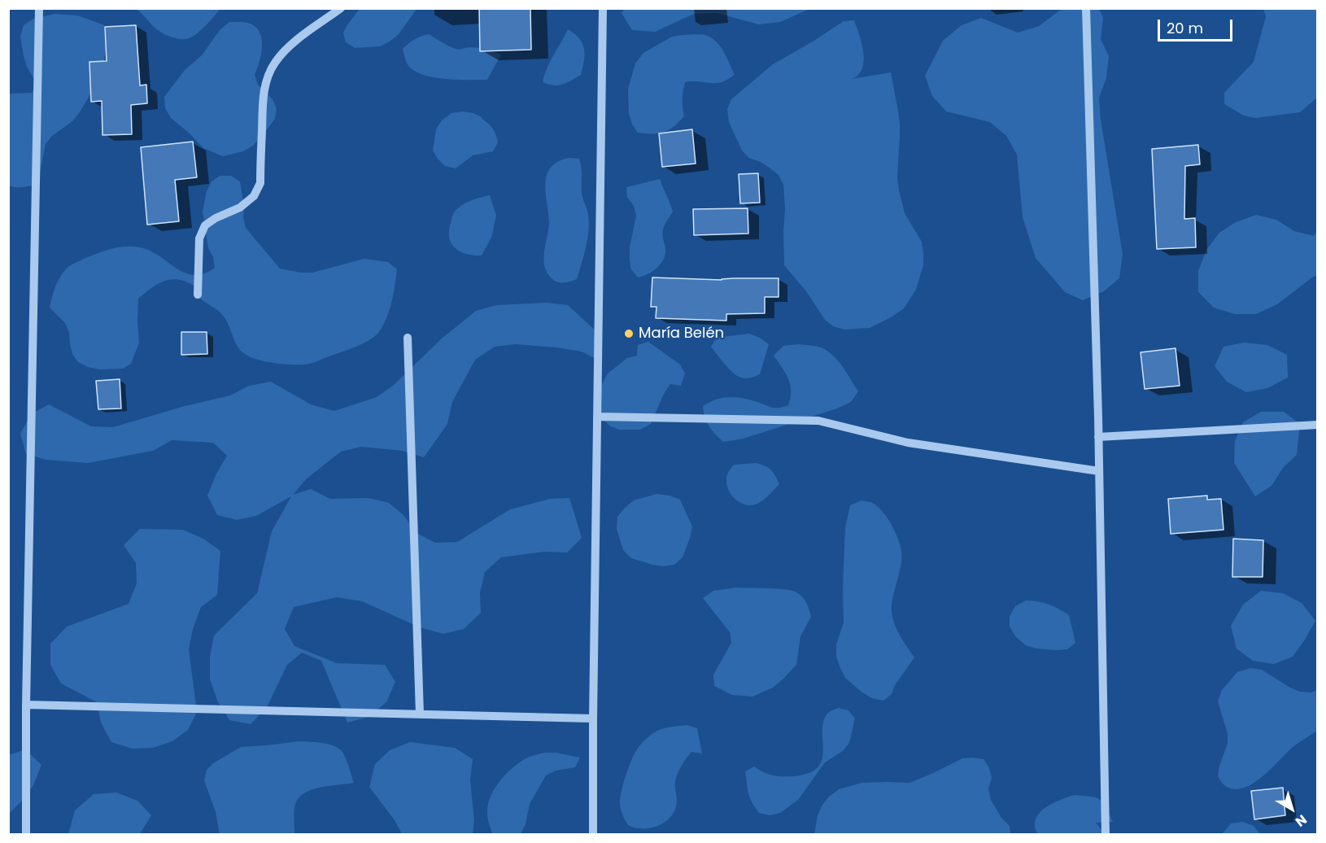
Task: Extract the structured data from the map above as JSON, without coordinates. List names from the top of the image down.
{
  "places": ["María Belén"],
  "scale_bar": "20 m",
  "north": "bottom right"
}
